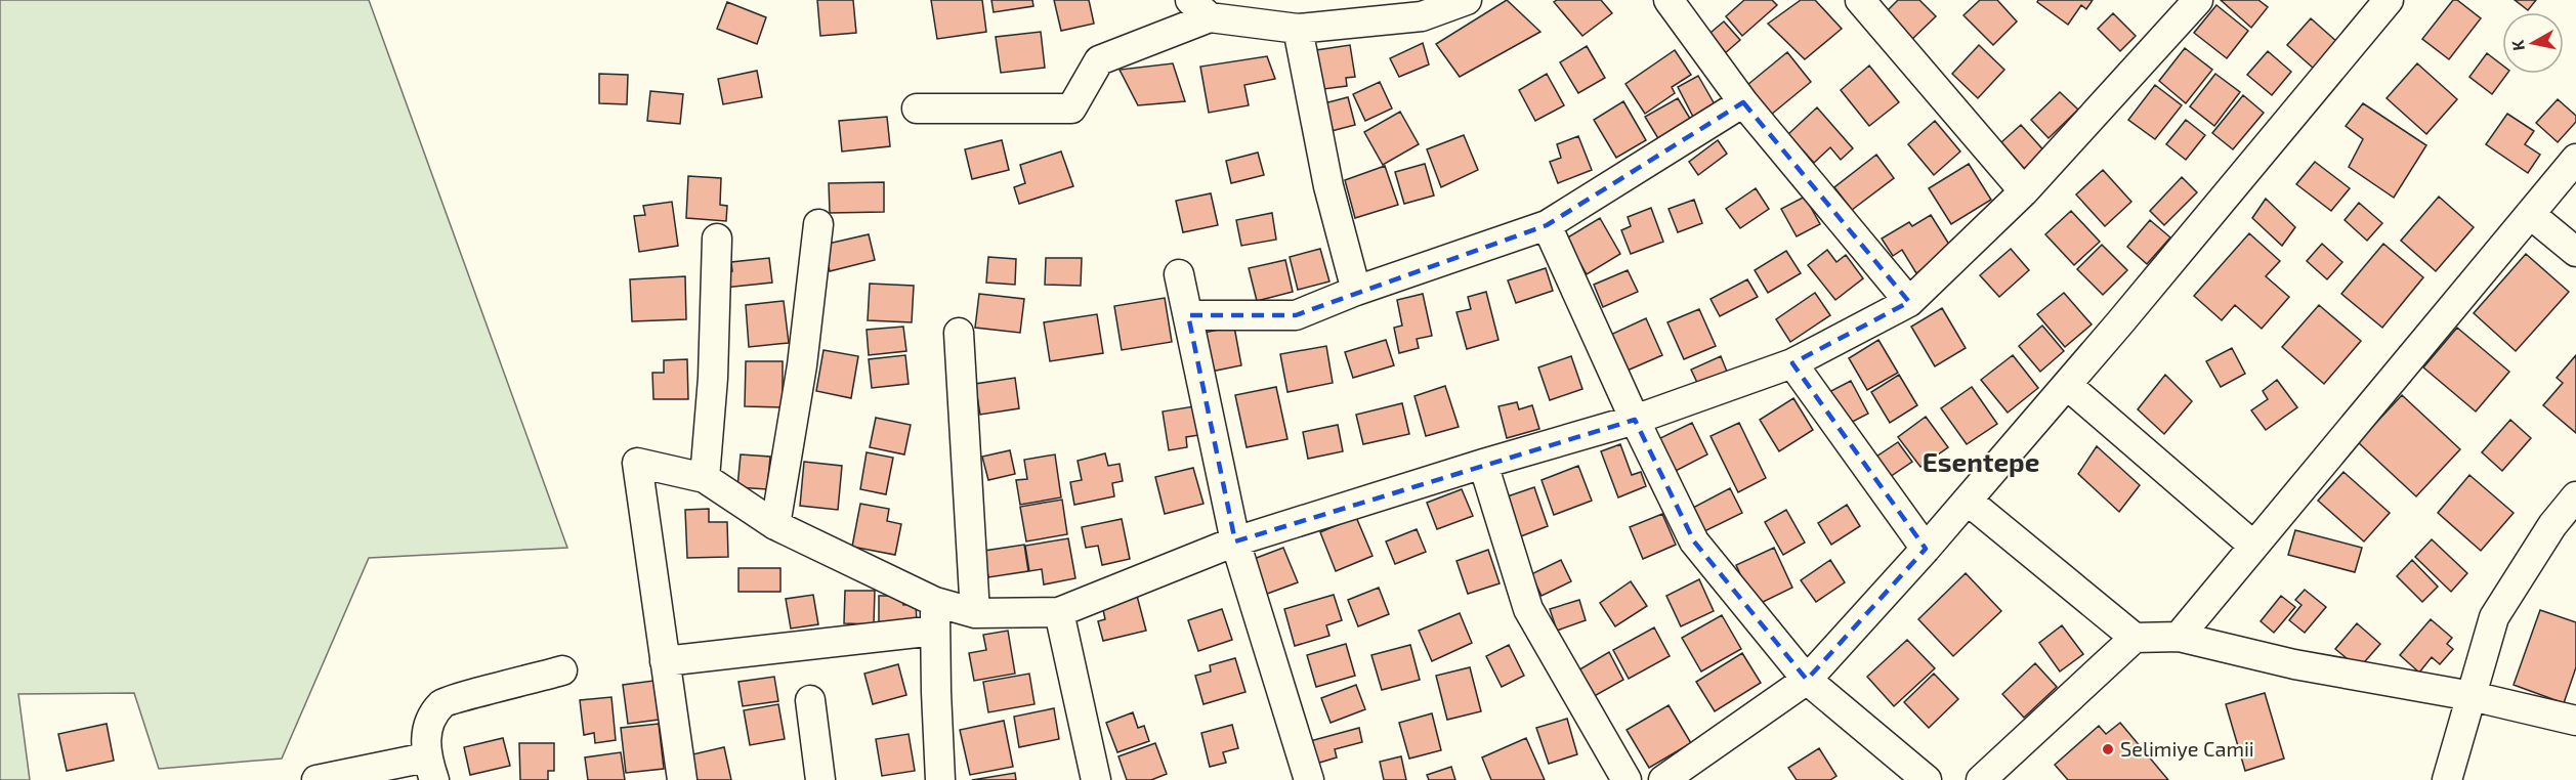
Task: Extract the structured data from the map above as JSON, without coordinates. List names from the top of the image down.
{
  "districts": ["Esentepe"],
  "places": ["Selimiye Camii"],
  "north": "left"
}
